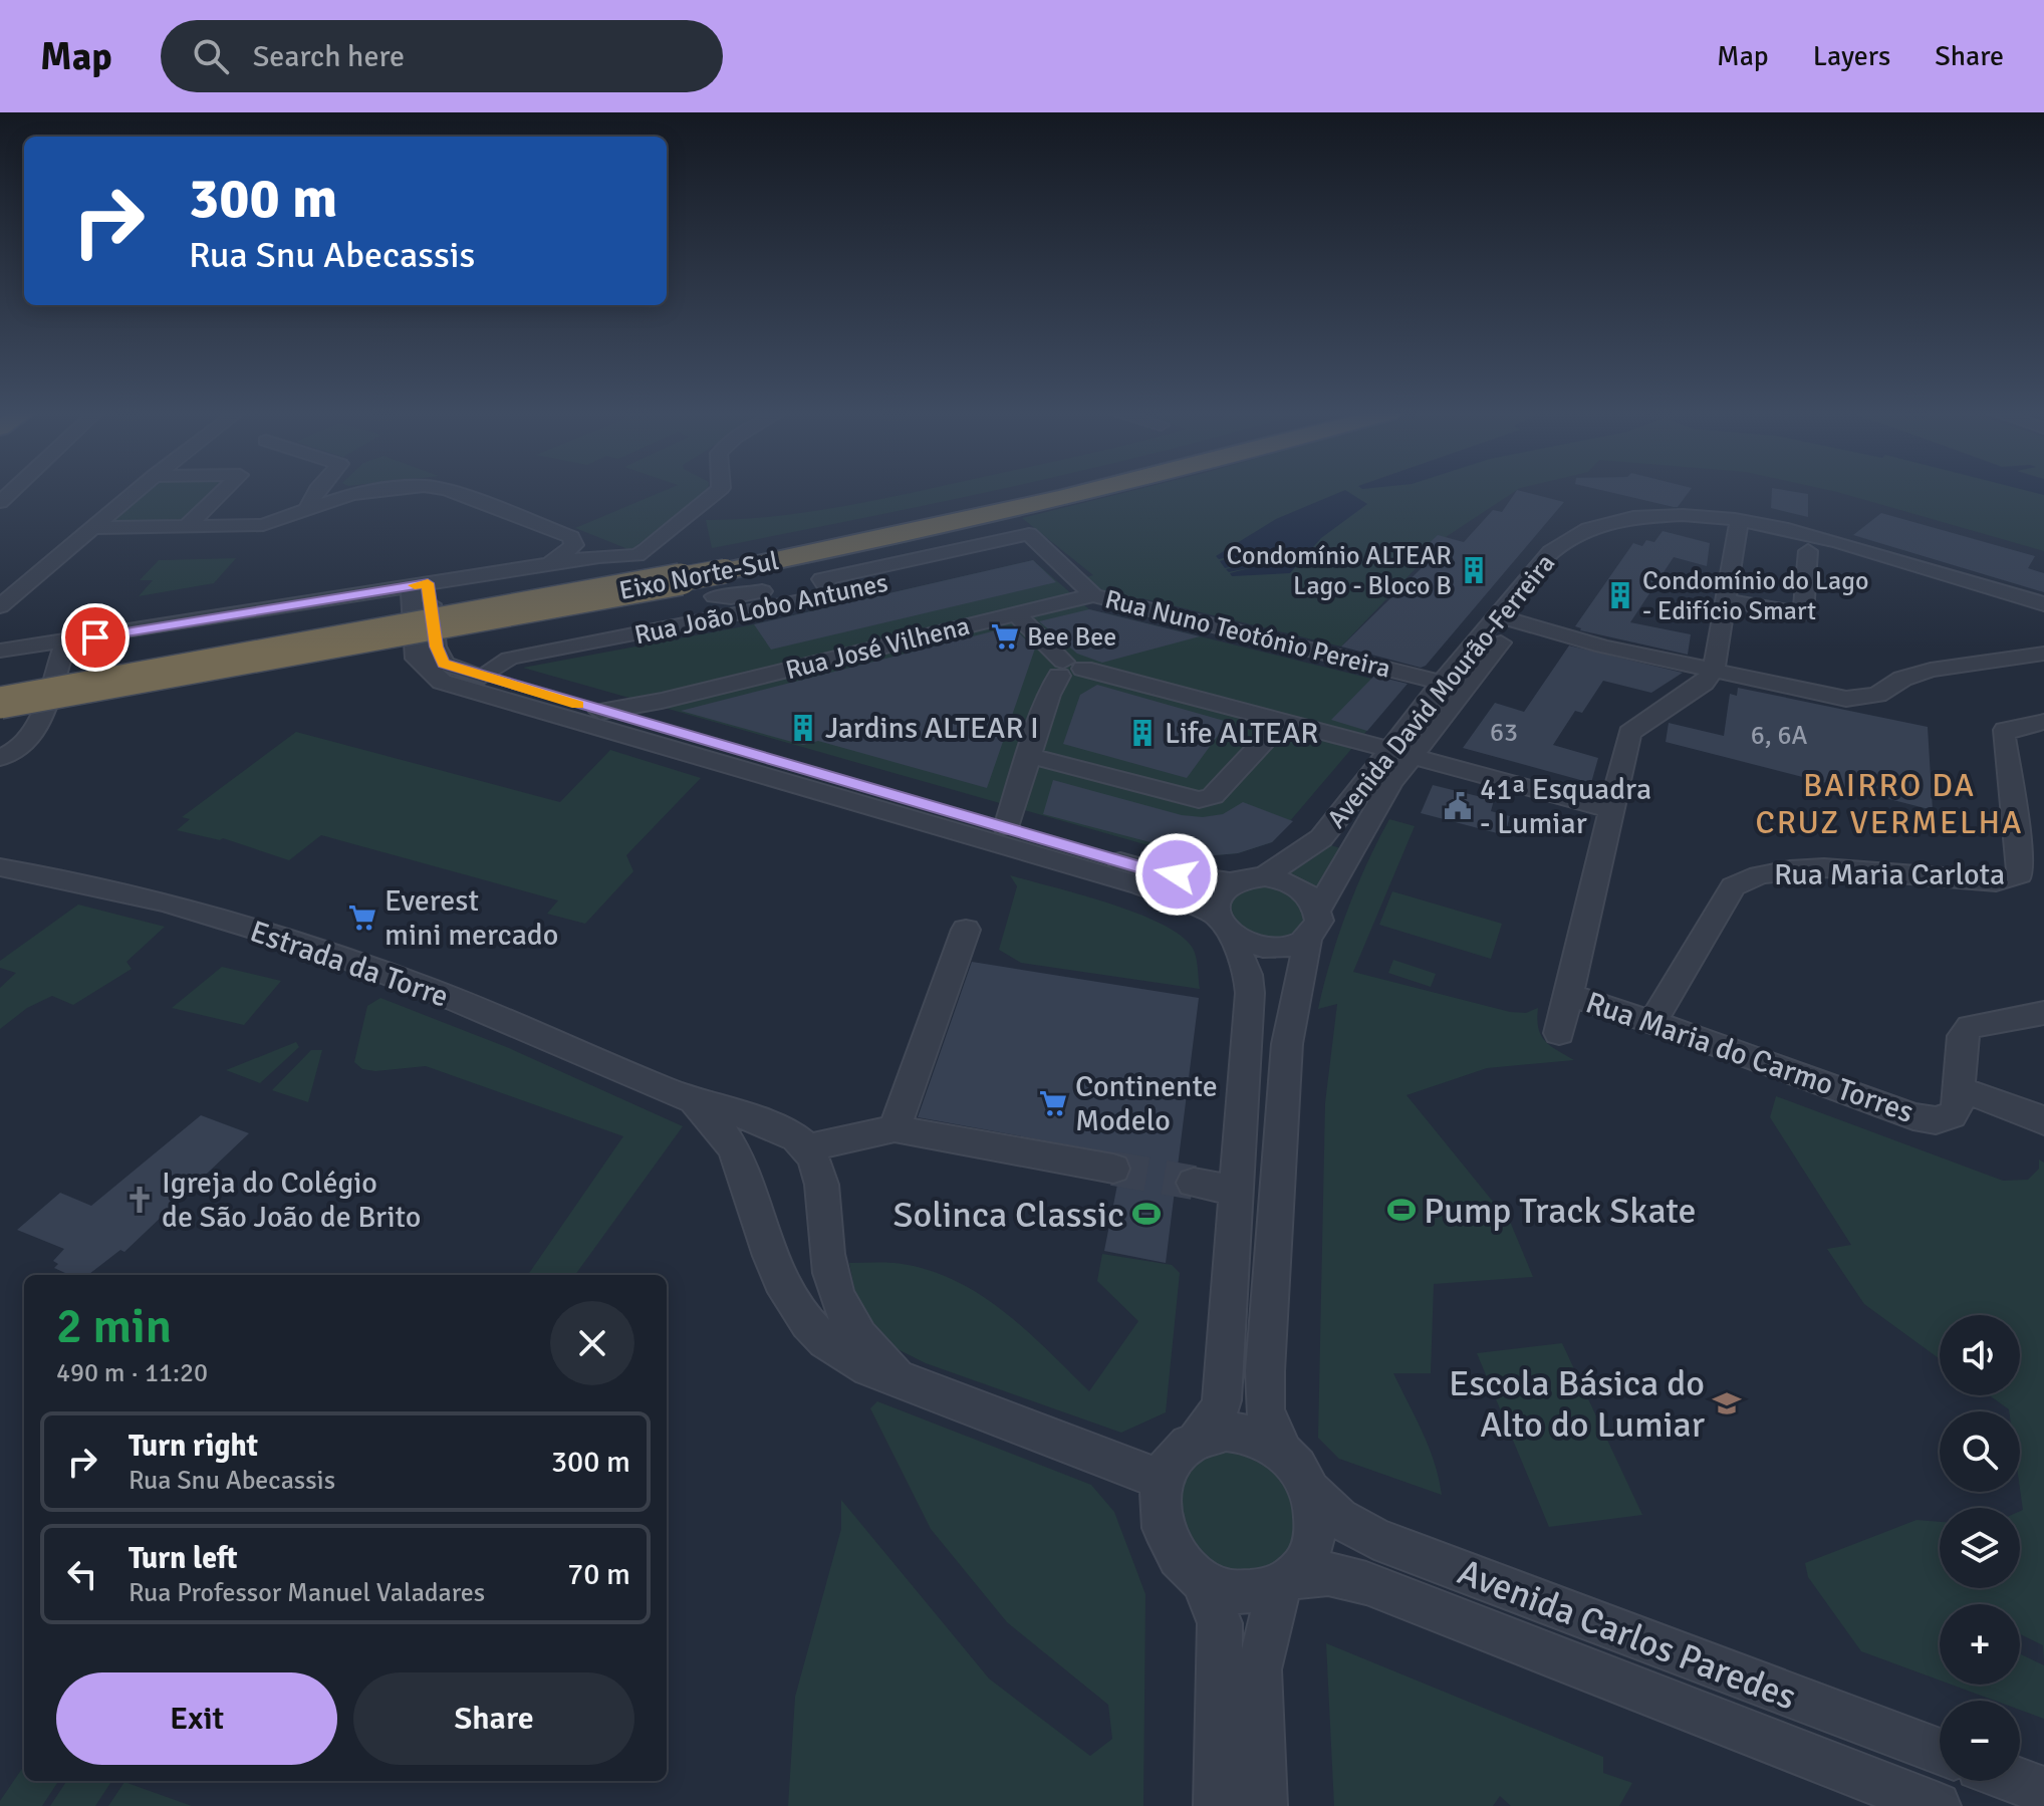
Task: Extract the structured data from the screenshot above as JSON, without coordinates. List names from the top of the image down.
{
  "streets": {
    "highway": ["Eixo Norte-Sul"],
    "street": [
      "Rua João Lobo Antunes",
      "Rua Nuno Teotónio Pereira",
      "Rua José Vilhena",
      "Avenida David Mourão-Ferreira",
      "Rua Maria Carlota",
      "Estrada da Torre",
      "Rua Maria do Carmo Torres",
      "Avenida Carlos Paredes"
    ]
  },
  "crossings": [
    ["Rua João Lobo Antunes", "Rua Nuno Teotónio Pereira"],
    ["Rua Nuno Teotónio Pereira", "Rua José Vilhena"],
    ["Rua Nuno Teotónio Pereira", "Avenida David Mourão-Ferreira"],
    ["Avenida David Mourão-Ferreira", "Estrada da Torre"],
    ["Avenida David Mourão-Ferreira", "Avenida Carlos Paredes"],
    ["Rua Maria Carlota", "Rua Maria do Carmo Torres"],
    ["Estrada da Torre", "Avenida Carlos Paredes"]
  ],
  "districts": ["BAIRRO DA CRUZ VERMELHA"],
  "places": {
    "building": [
      "Condomínio ALTEAR Lago - Bloco B",
      "Condomínio do Lago - Edifício Smart",
      "Jardins ALTEAR I",
      "Life ALTEAR"
    ],
    "supermarket": ["Bee Bee", "Everest mini mercado", "Continente Modelo"],
    "public building": ["41ª Esquadra - Lumiar"],
    "church": ["Igreja do Colégio de São João de Brito"],
    "sports": ["Pump Track Skate", "Solinca Classic"],
    "school or university": ["Escola Básica do Alto do Lumiar"]
  },
  "house_numbers": ["63", "6, 6A"],
  "page": {
    "header": "Map",
    "search": "Search here",
    "nav": ["Map", "Layers", "Share"],
    "turn": ["300 m", "Rua Snu Abecassis"],
    "heading": ["2 min", "490 m · 11:20"],
    "map_buttons": ["+", "−"],
    "list": [
      {
        "name": "Turn right",
        "note": "Rua Snu Abecassis",
        "value": "300 m"
      },
      {
        "name": "Turn left",
        "note": "Rua Professor Manuel Valadares",
        "value": "70 m"
      }
    ],
    "buttons": ["Exit", "Share"]
  }
}
